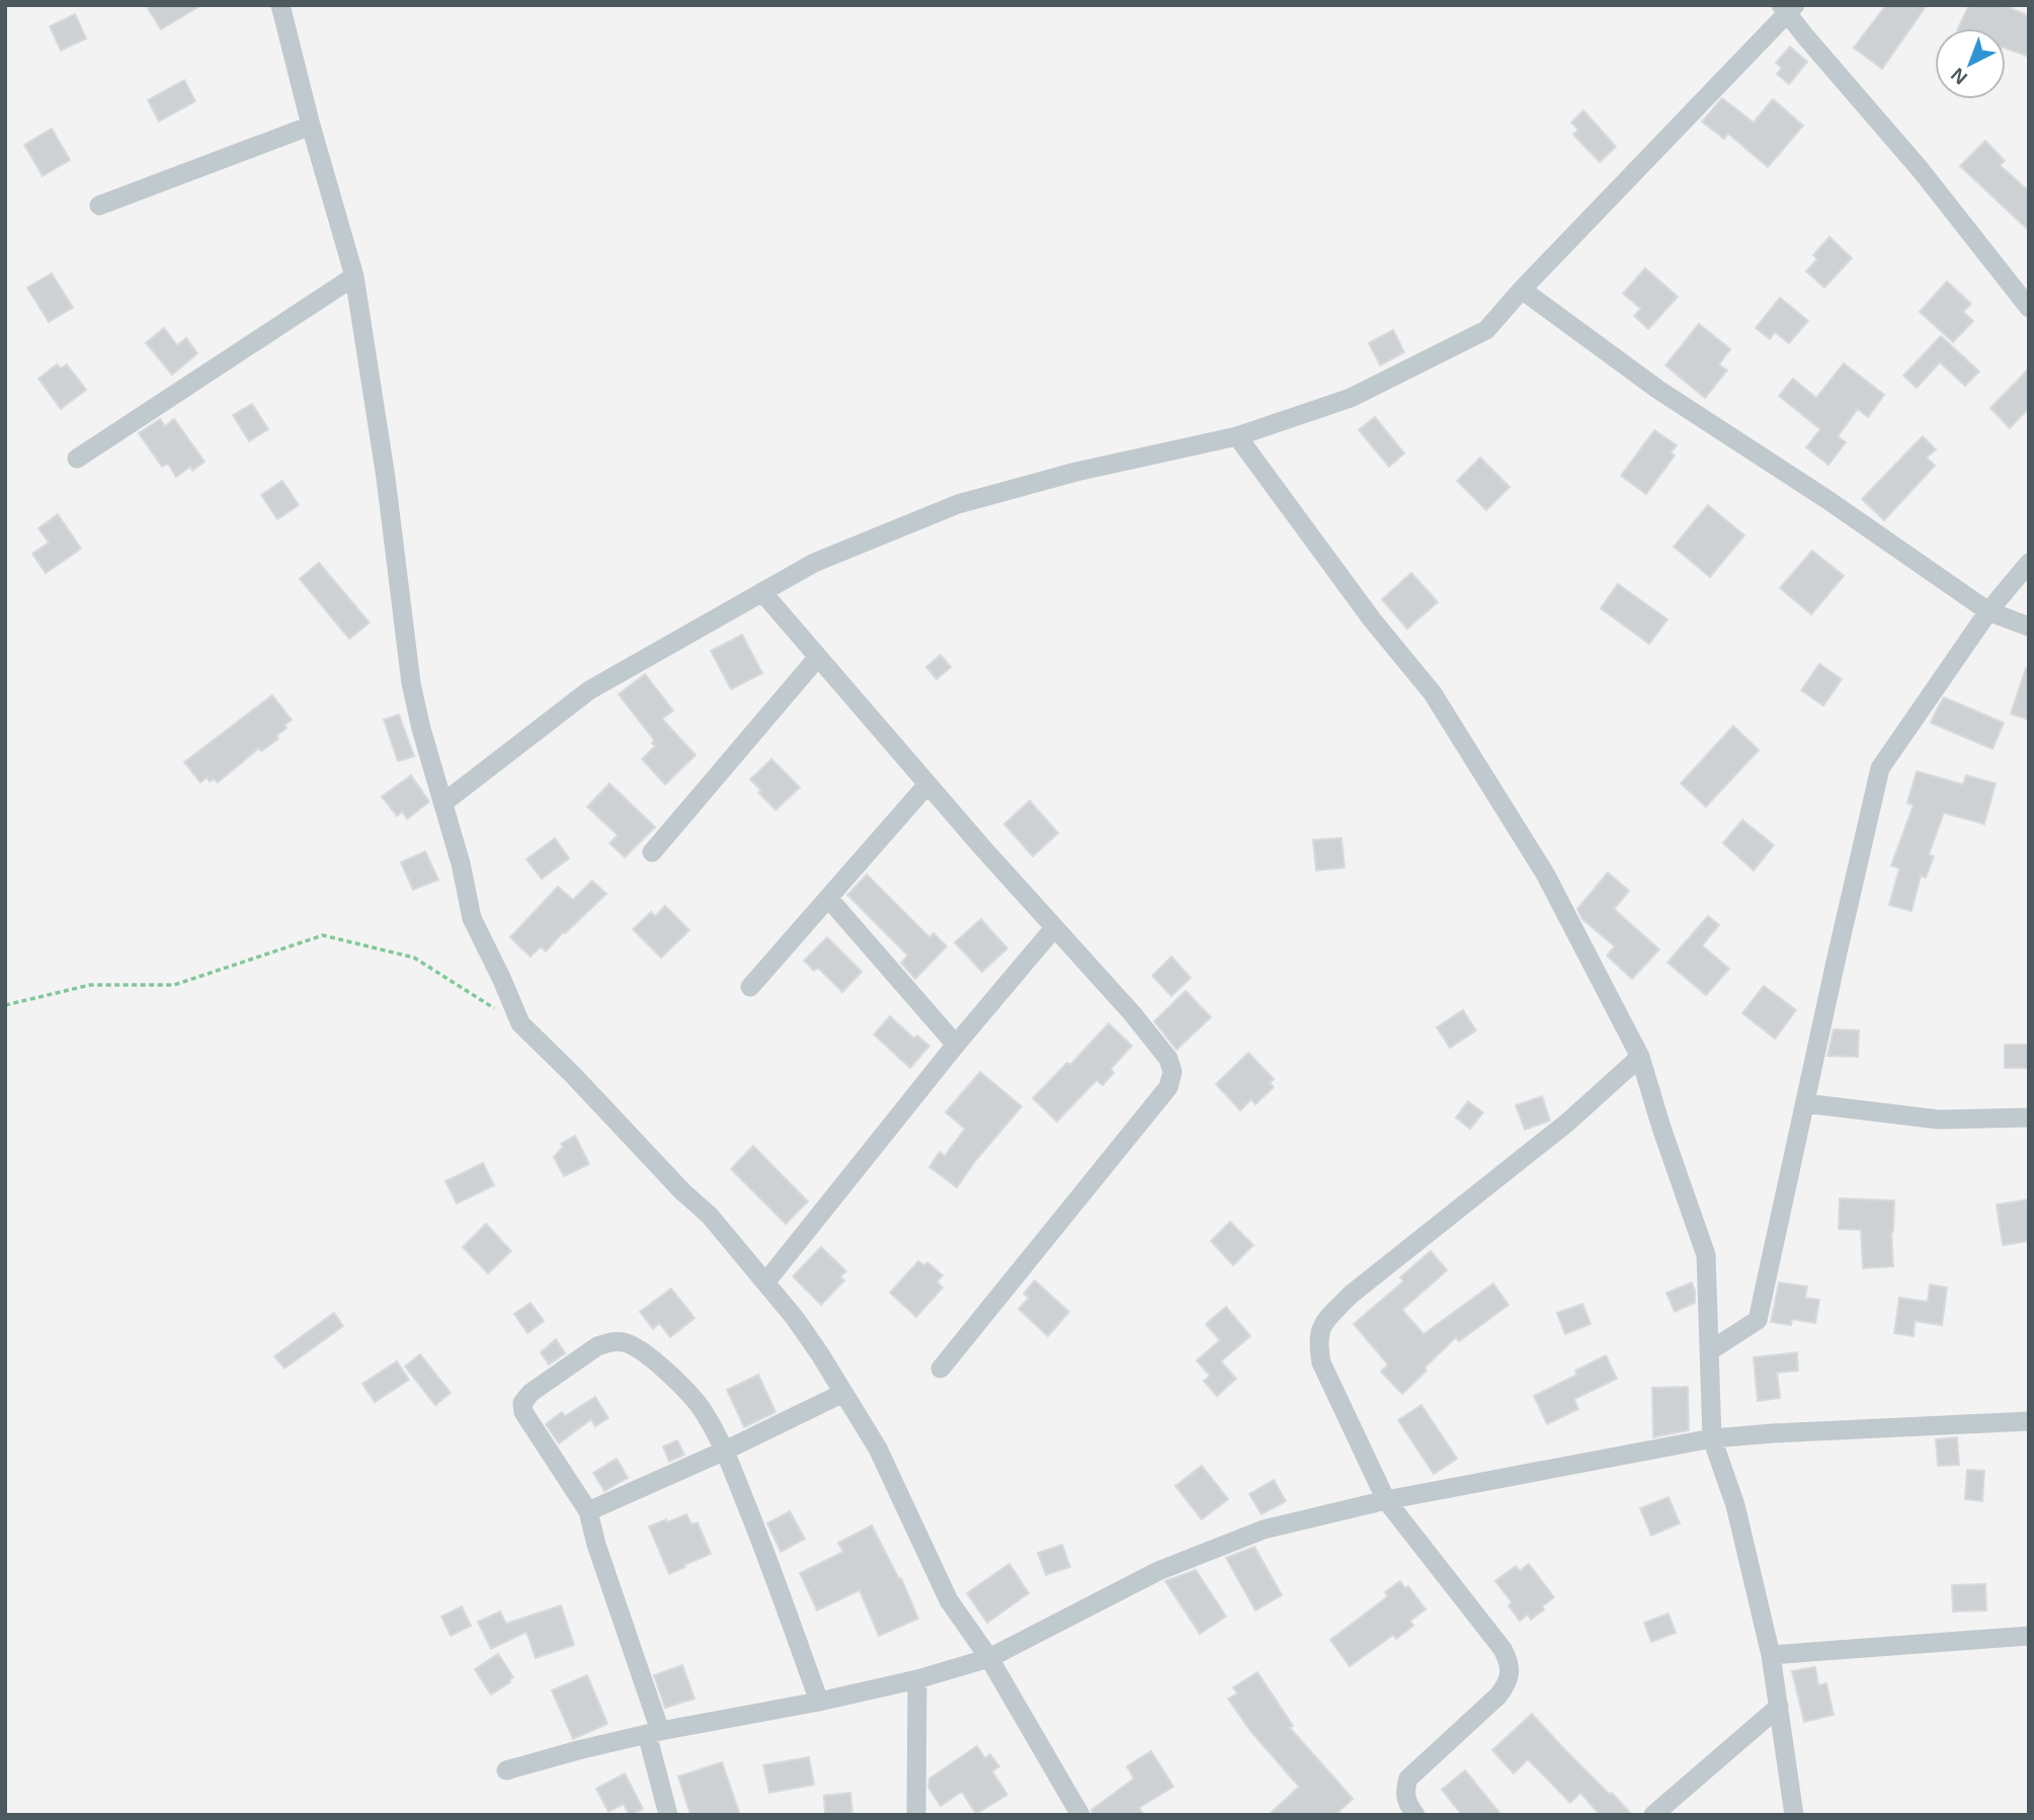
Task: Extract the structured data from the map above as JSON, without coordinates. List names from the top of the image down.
{
  "north": "bottom left"
}
